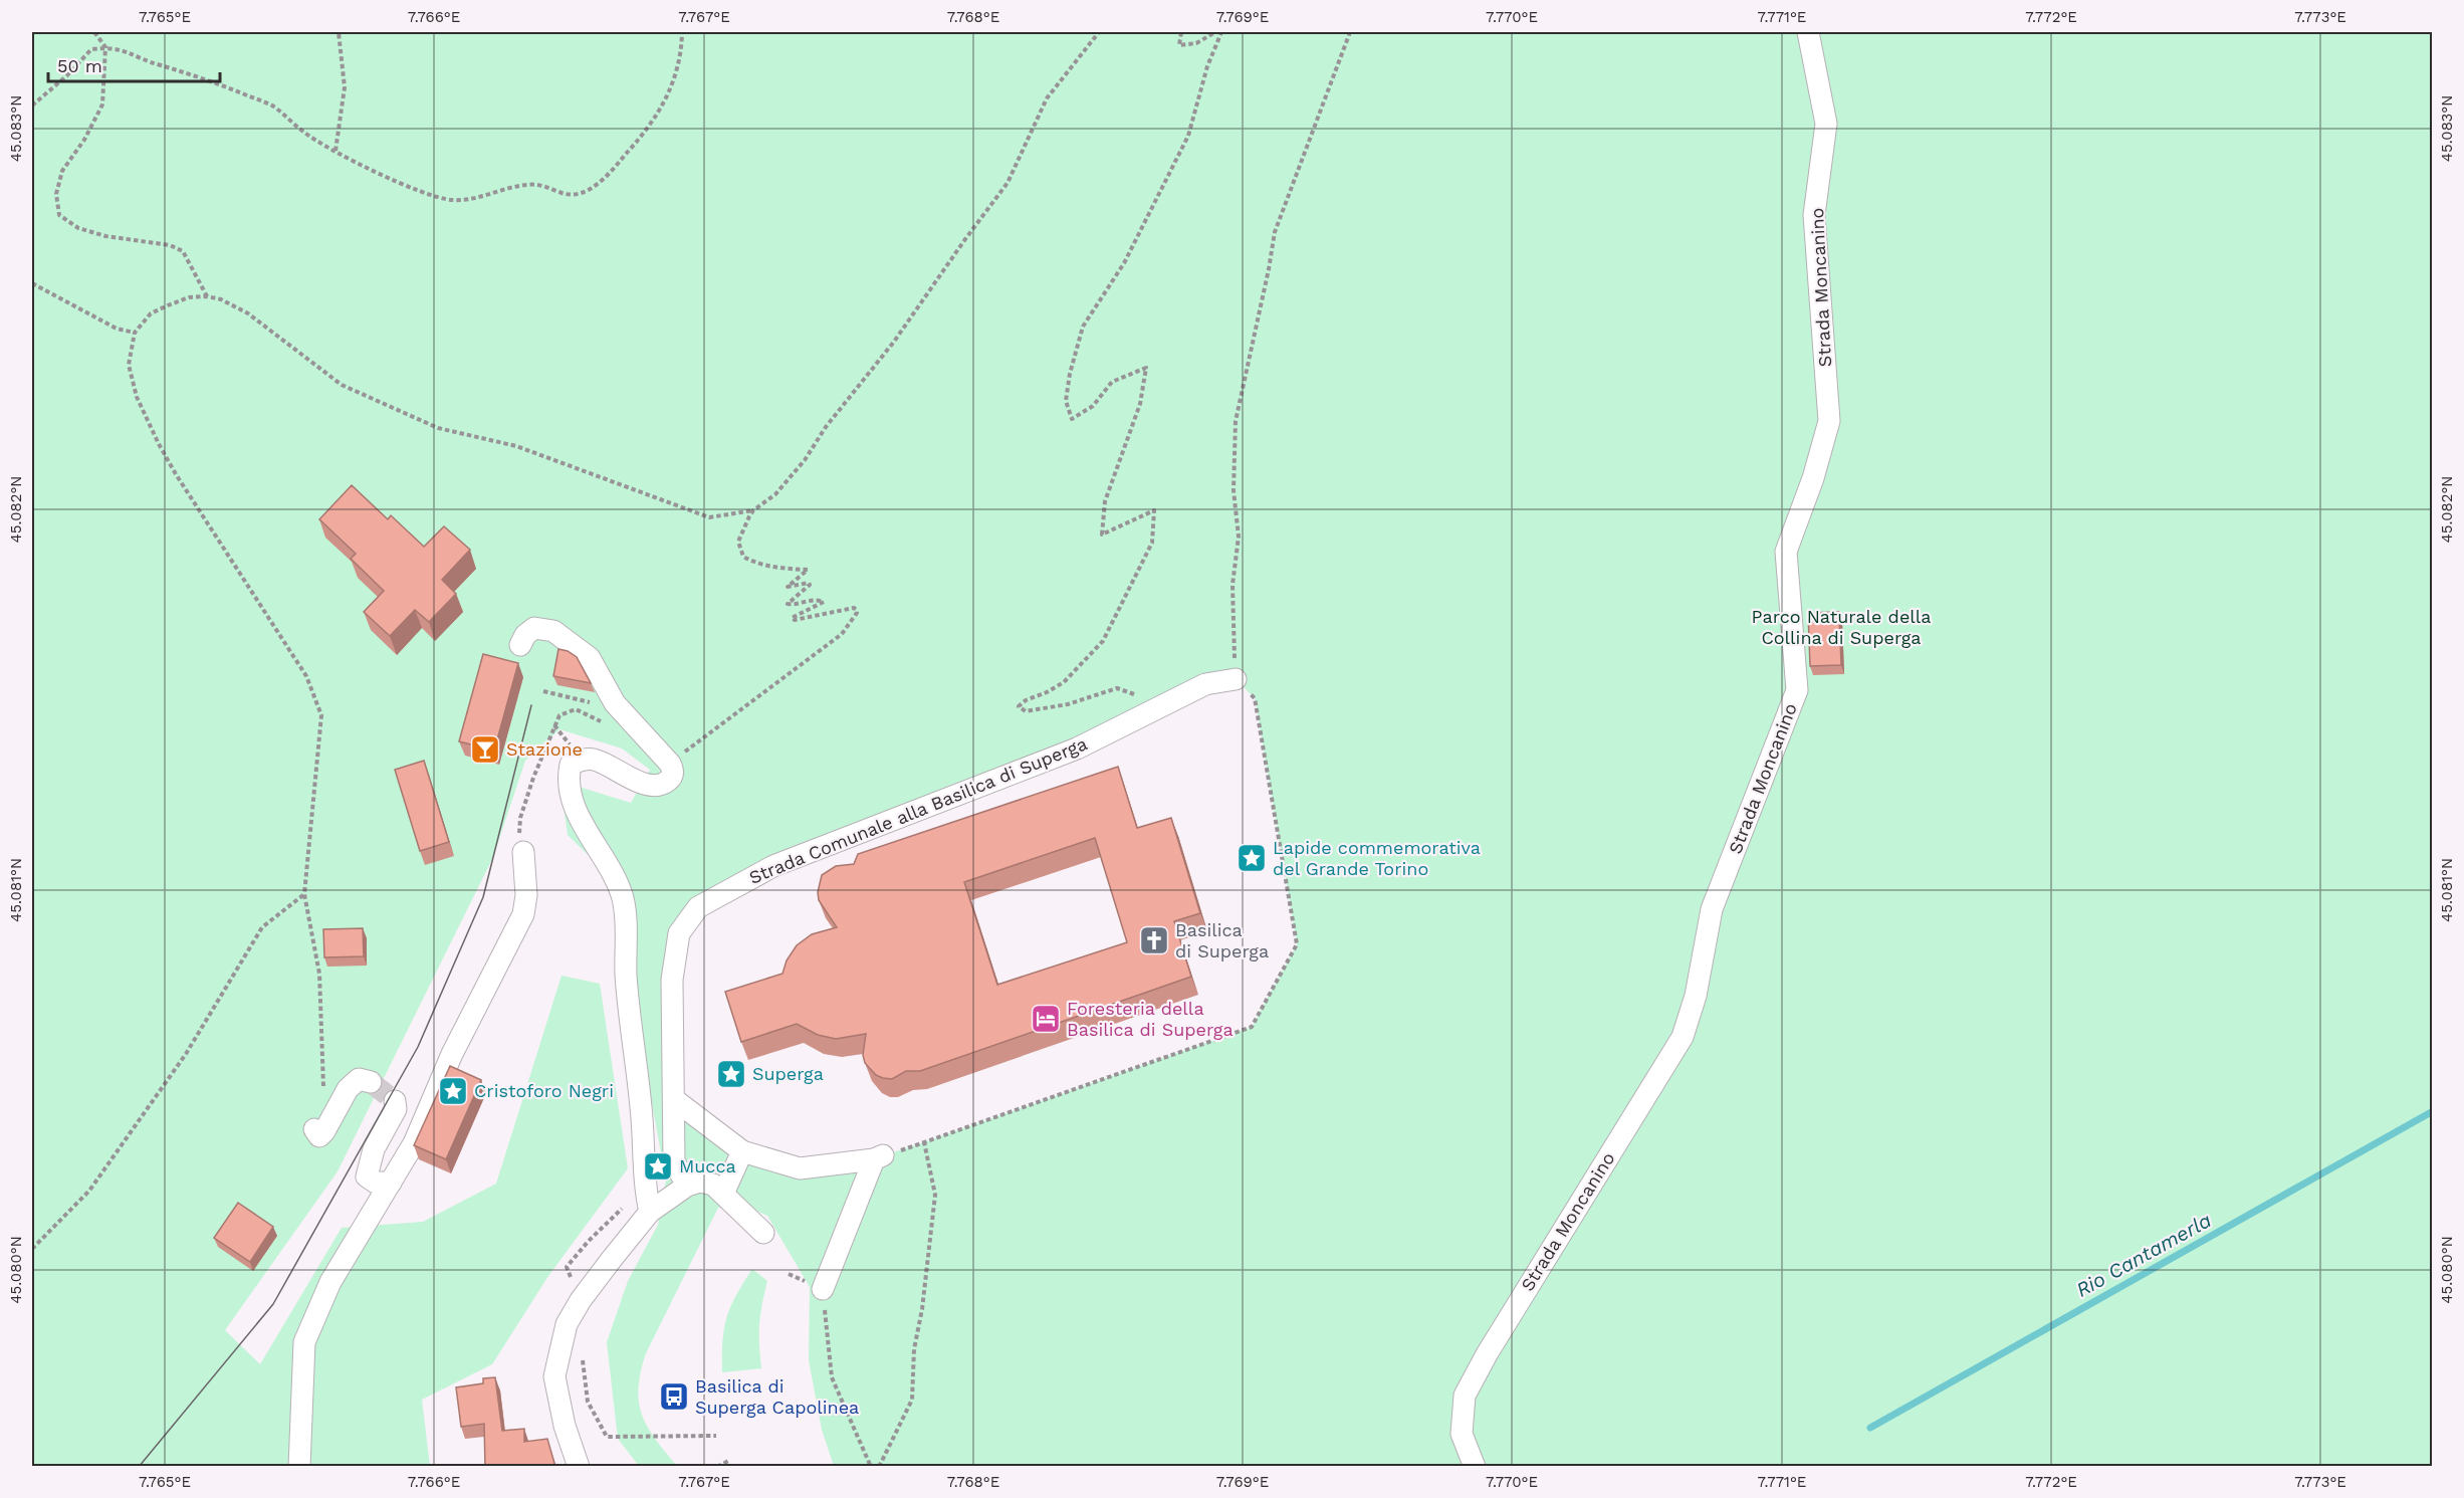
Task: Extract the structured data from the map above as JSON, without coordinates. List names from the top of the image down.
{
  "streets": {
    "street": ["Strada Moncanino", "Strada Comunale alla Basilica di Superga"]
  },
  "water": ["Rio Cantamerla"],
  "parks": ["Parco Naturale della Collina di Superga"],
  "places": {
    "bar": ["Stazione"],
    "place": [
      "Lapide commemorativa del Grande Torino",
      "Superga",
      "Cristoforo Negri",
      "Mucca"
    ],
    "church": ["Basilica di Superga"],
    "hotel": ["Foresteria della Basilica di Superga"],
    "bus stop": ["Basilica di Superga Capolinea"]
  },
  "scale_bar": "50 m",
  "coordinates": [
    "7.765°E",
    "7.766°E",
    "7.767°E",
    "7.768°E",
    "7.769°E",
    "7.770°E",
    "7.771°E",
    "7.772°E",
    "7.773°E",
    "45.083°N",
    "45.082°N",
    "45.081°N",
    "45.080°N"
  ]
}
